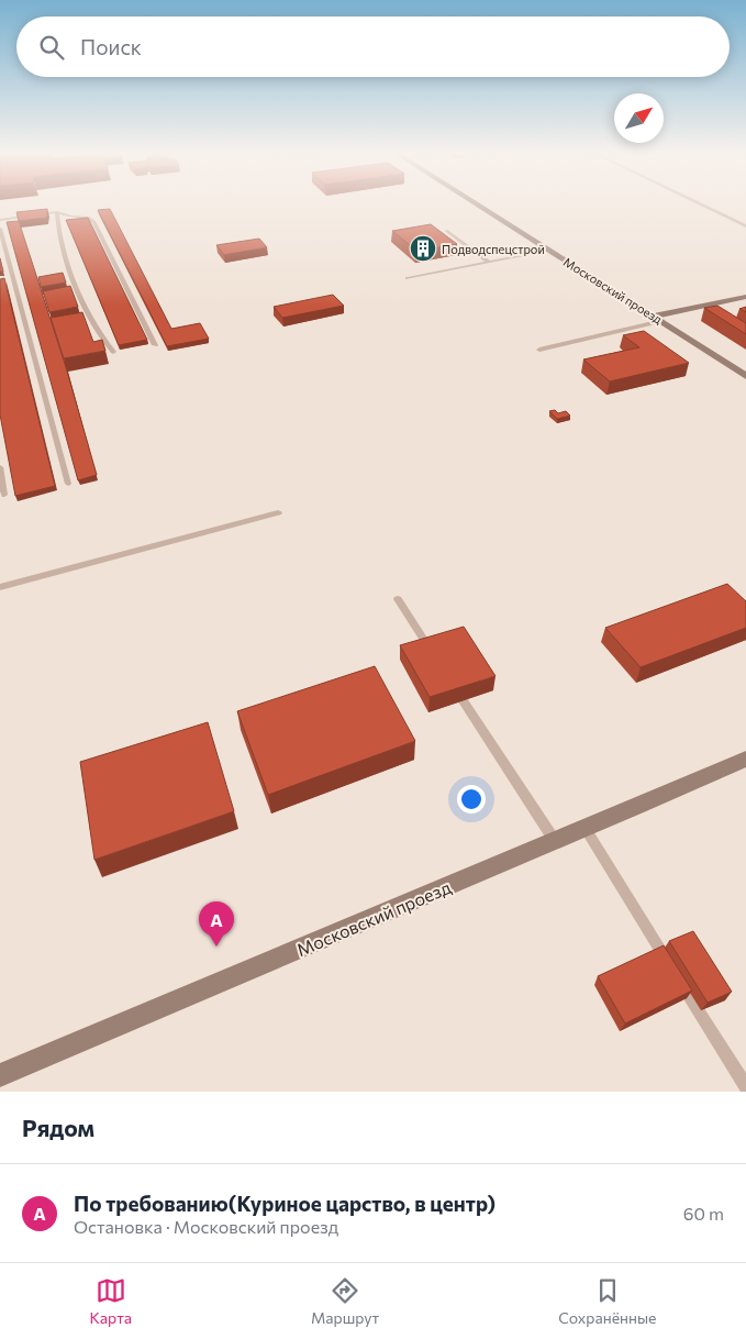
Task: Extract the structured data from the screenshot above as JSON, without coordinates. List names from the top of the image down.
{
  "streets": {
    "street": ["Московский проезд"]
  },
  "places": {
    "building": ["Подводспецстрой"]
  },
  "north": "top right",
  "page": {
    "search": "Поиск",
    "pins": "A",
    "heading": "Рядом",
    "list": [
      {
        "mark": "A",
        "name": "По требованию(Куриное царство, в центр)",
        "note": "Остановка · Московский проезд",
        "value": "60 m"
      }
    ],
    "nav": ["Карта", "Маршрут", "Сохранённые"]
  }
}
